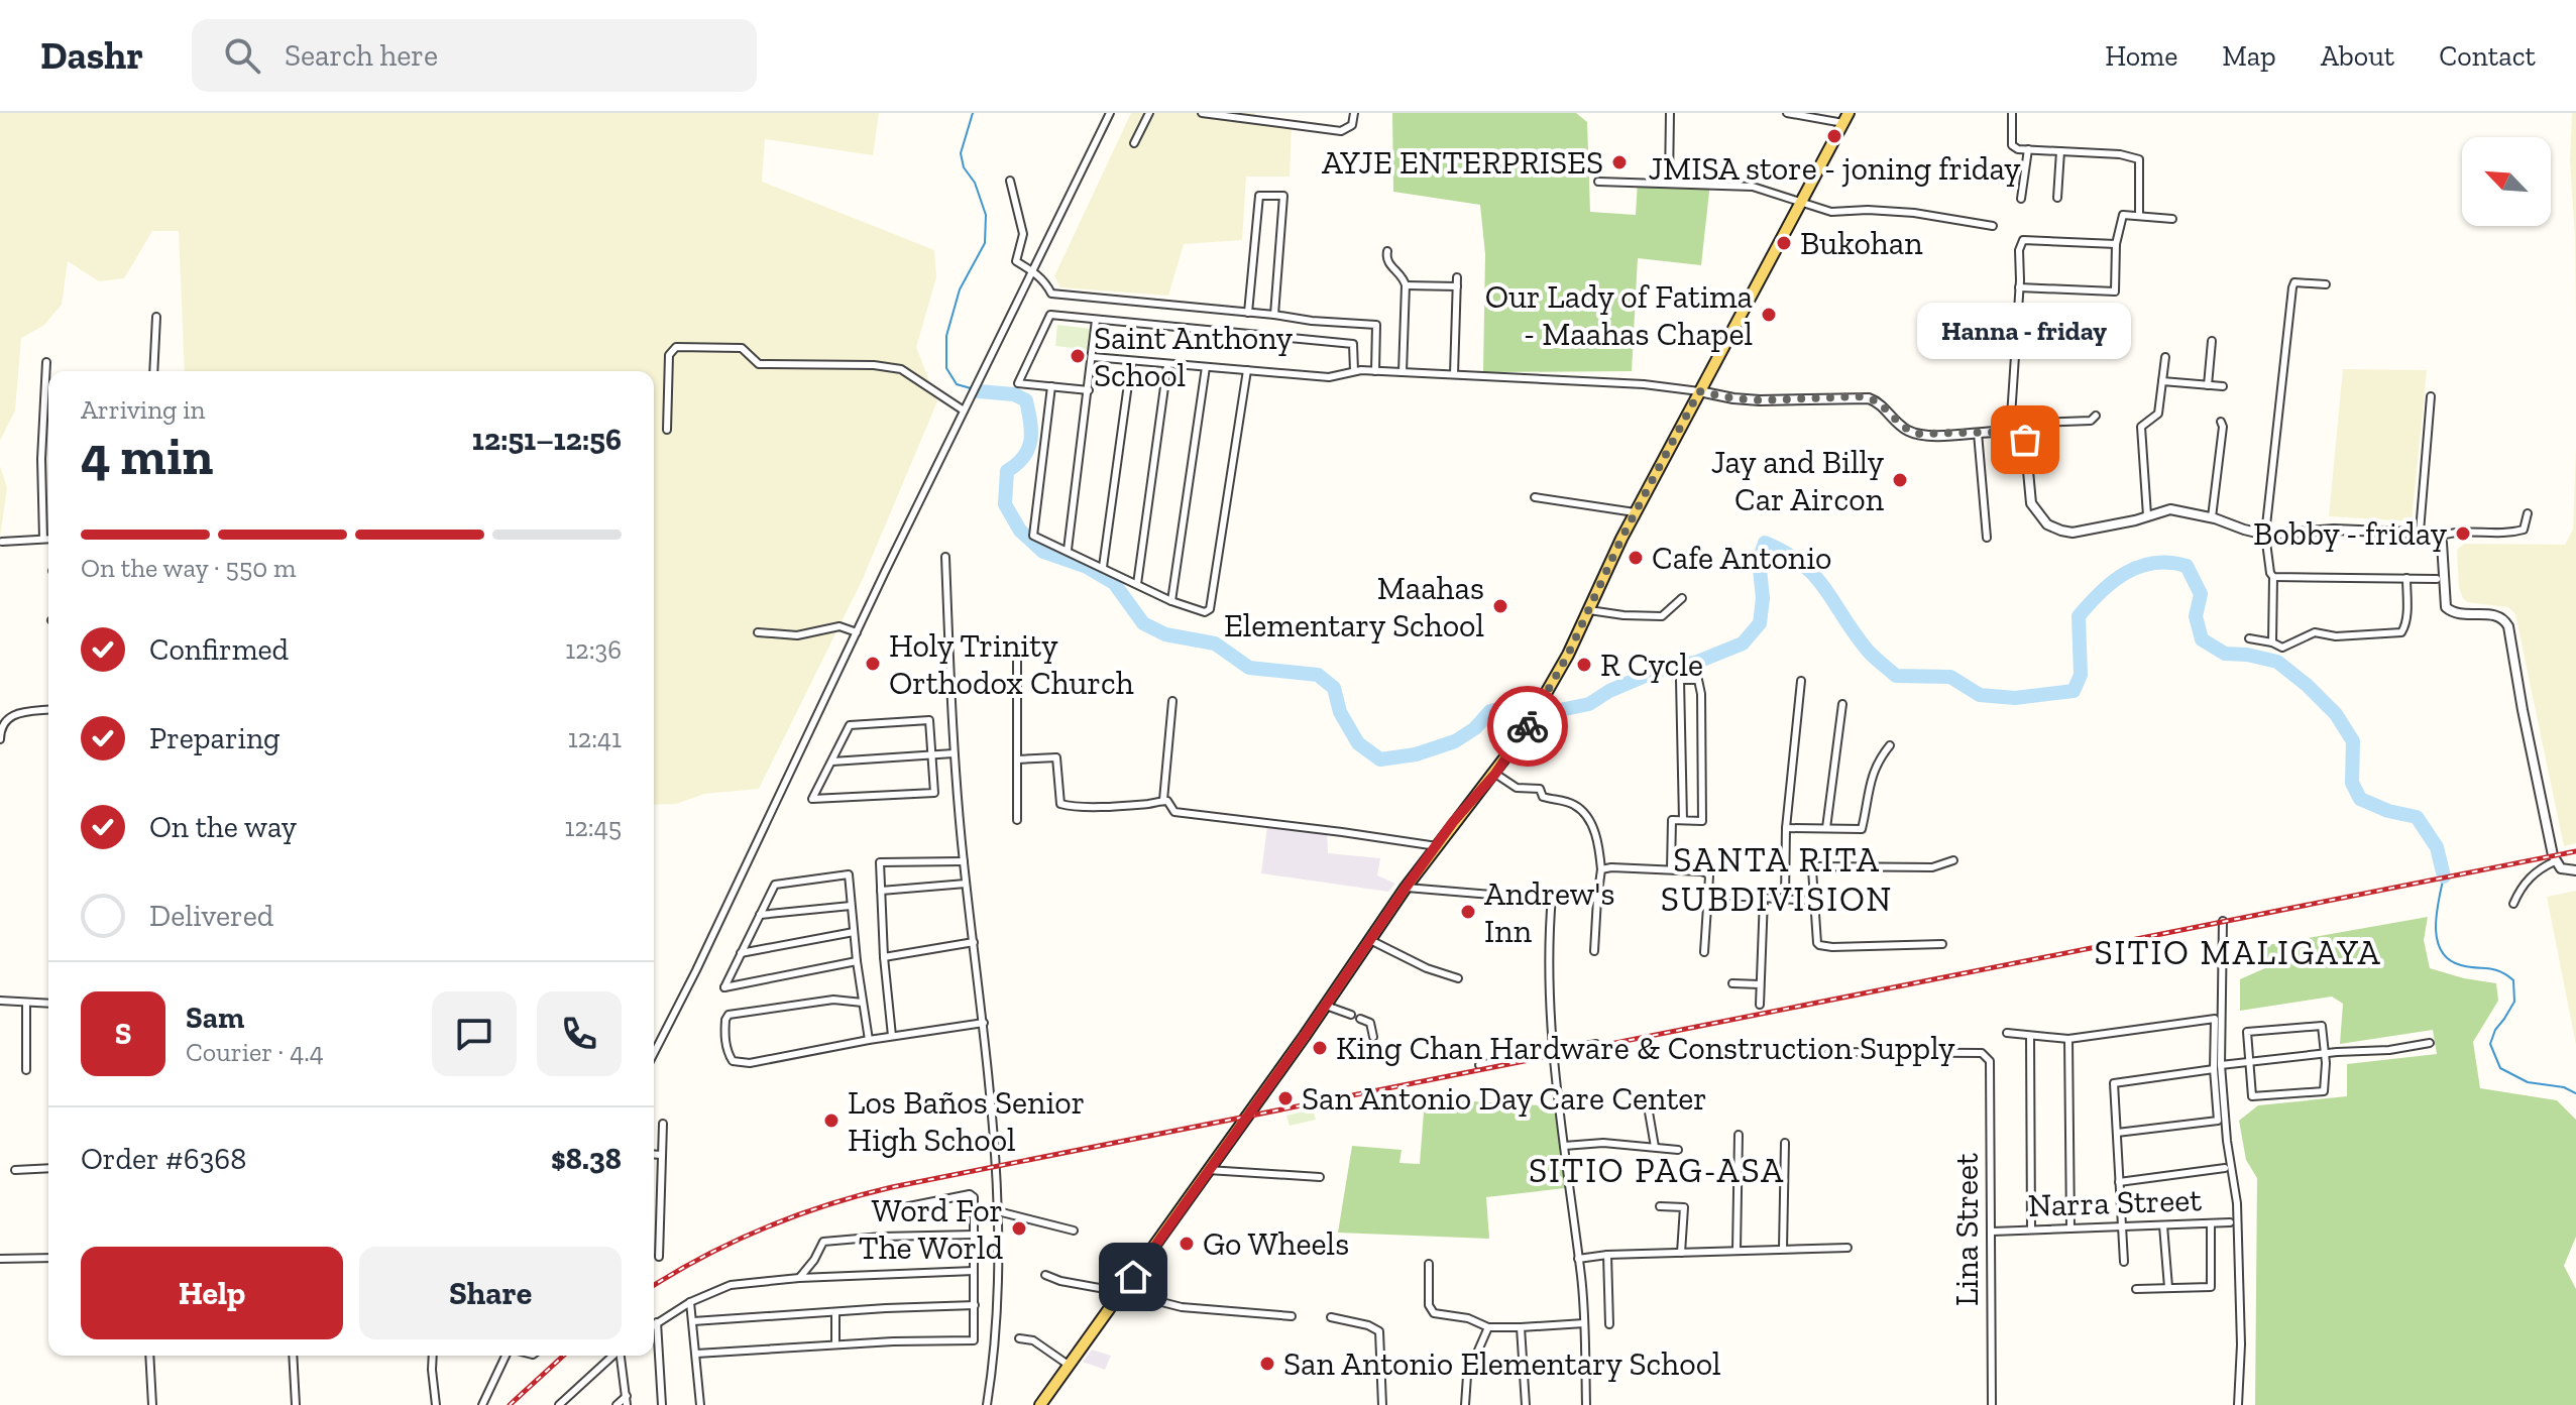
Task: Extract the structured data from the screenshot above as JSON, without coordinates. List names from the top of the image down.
{
  "streets": {
    "street": ["Narra Street", "Lina Street"]
  },
  "crossings": [
    ["Narra Street", "Lina Street"]
  ],
  "districts": ["SANTA RITA SUBDIVISION", "SITIO MALIGAYA", "SITIO PAG-ASA"],
  "places": [
    "JMISA store - joning friday",
    "AYJE ENTERPRISES",
    "Bukohan",
    "Our Lady of Fatima - Maahas Chapel",
    "Saint Anthony School",
    "Hanna - friday",
    "Jay and Billy Car Aircon",
    "Bobby - friday",
    "Cafe Antonio",
    "Maahas Elementary School",
    "Holy Trinity Orthodox Church",
    "R Cycle",
    "Andrew's Inn",
    "King Chan Hardware & Construction Supply",
    "San Antonio Day Care Center",
    "Los Baños Senior High School",
    "Word For The World",
    "Go Wheels",
    "San Antonio Elementary School"
  ],
  "north": "top left",
  "page": {
    "header": "Dashr",
    "search": "Search here",
    "nav": [
      "Home",
      "Map",
      "About",
      "Contact"
    ],
    "bubble": "Hanna - friday",
    "heading": ["4 min", "Arriving in", "12:51–12:56"],
    "panel": [
      "Sam",
      "Courier · 4.4",
      "Order #6368",
      "$8.38"
    ],
    "bar": "On the way · 550 m",
    "list": [
      ["Confirmed", "12:36"],
      ["Preparing", "12:41"],
      ["On the way", "12:45"],
      "Delivered"
    ],
    "round": "S",
    "buttons": ["Help", "Share"]
  }
}
